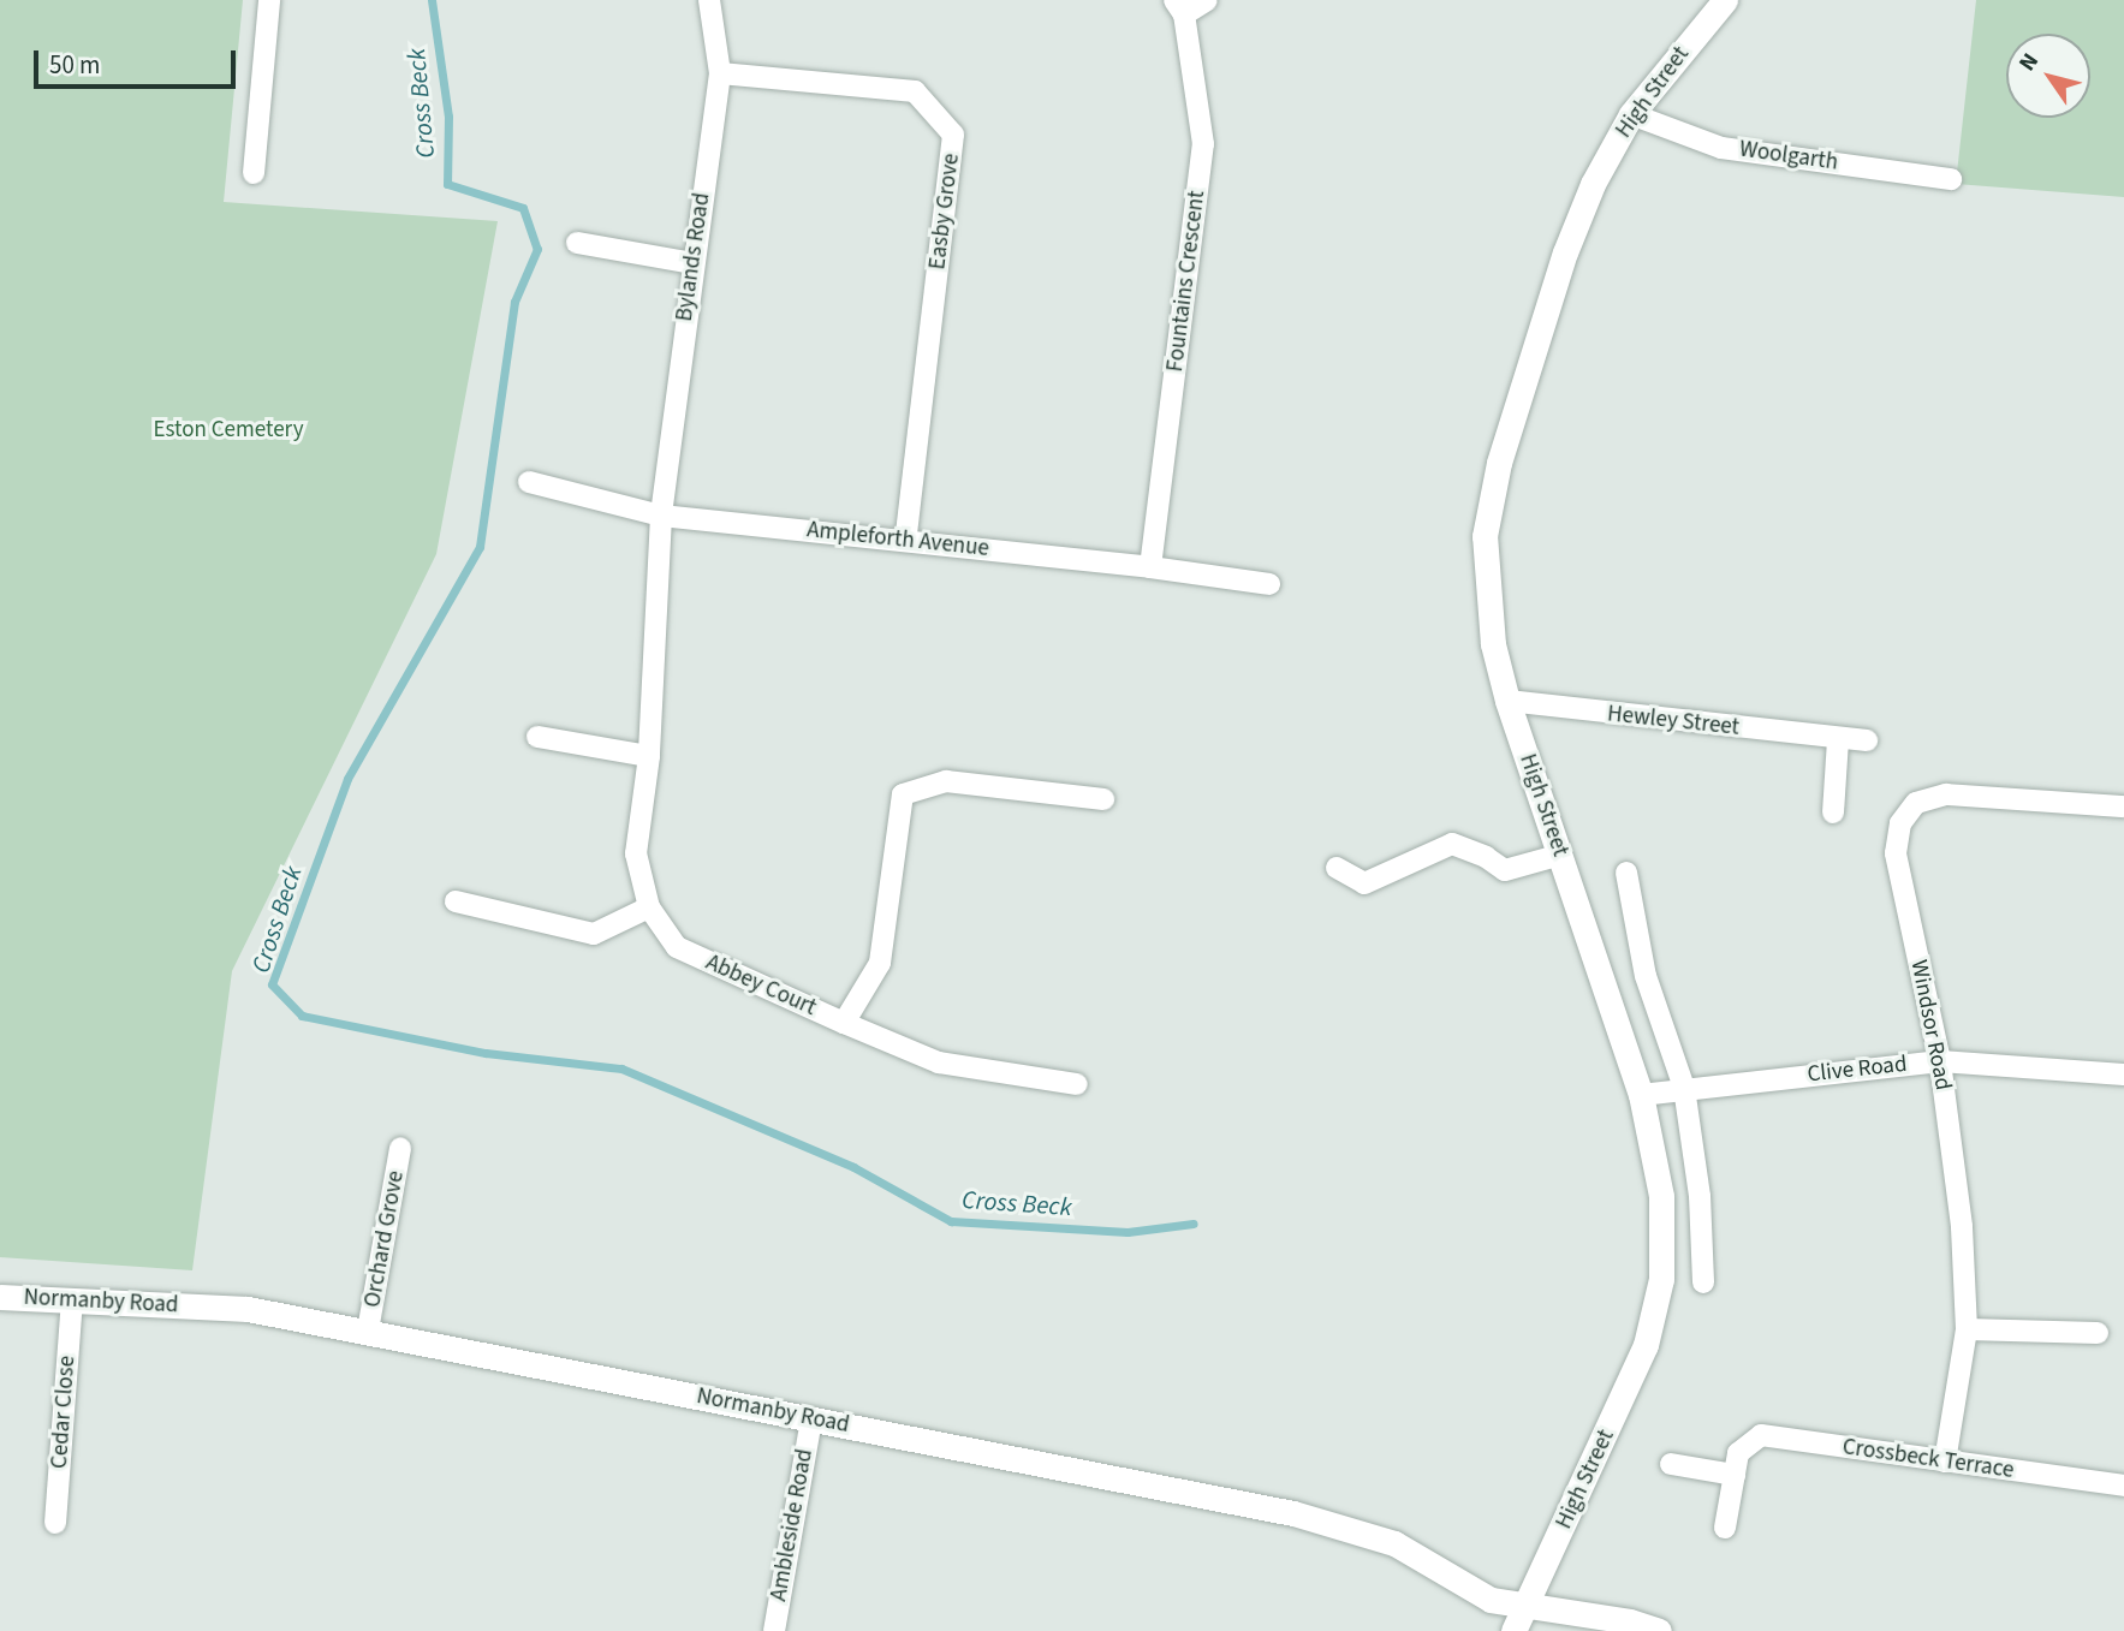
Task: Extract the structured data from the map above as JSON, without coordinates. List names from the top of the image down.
{
  "streets": {
    "main road": ["High Street", "Normanby Road"],
    "street": [
      "Woolgarth",
      "Easby Grove",
      "Bylands Road",
      "Fountains Crescent",
      "Ampleforth Avenue",
      "Hewley Street",
      "Abbey Court",
      "Windsor Road",
      "Clive Road",
      "Orchard Grove",
      "Cedar Close",
      "Crossbeck Terrace",
      "Ambleside Road"
    ]
  },
  "crossings": [
    ["High Street", "Woolgarth"],
    ["High Street", "Hewley Street"],
    ["High Street", "Clive Road"],
    ["High Street", "Normanby Road"],
    ["Easby Grove", "Bylands Road"],
    ["Easby Grove", "Ampleforth Avenue"],
    ["Bylands Road", "Ampleforth Avenue"],
    ["Bylands Road", "Abbey Court"],
    ["Fountains Crescent", "Ampleforth Avenue"],
    ["Ampleforth Avenue", "Abbey Court"],
    ["Windsor Road", "Clive Road"],
    ["Windsor Road", "Crossbeck Terrace"],
    ["Orchard Grove", "Normanby Road"],
    ["Normanby Road", "Cedar Close"],
    ["Normanby Road", "Ambleside Road"]
  ],
  "water": ["Cross Beck"],
  "parks": ["Eston Cemetery"],
  "scale_bar": "50 m",
  "north": "top left"
}
